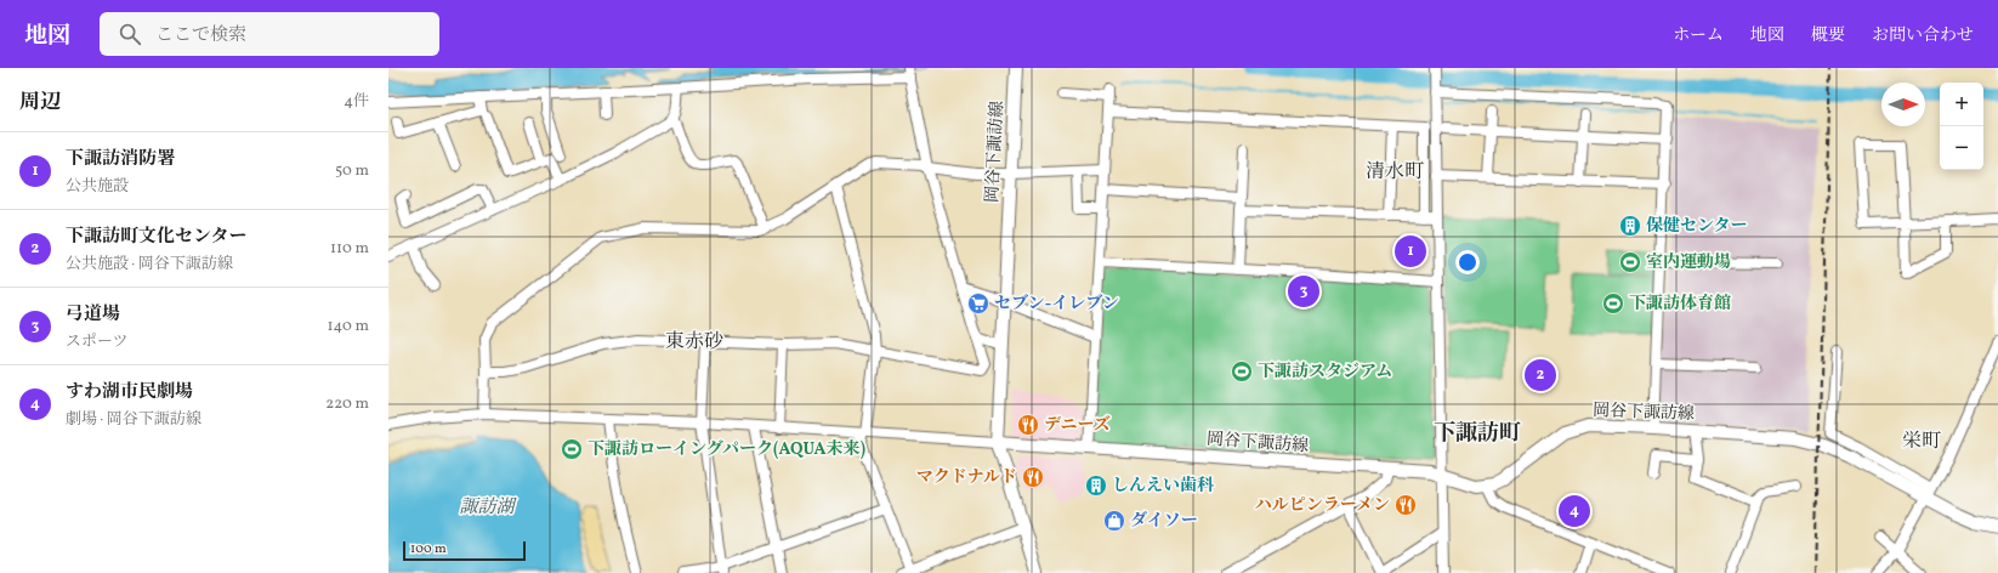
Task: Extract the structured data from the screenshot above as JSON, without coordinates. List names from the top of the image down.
{
  "streets": {
    "main road": ["岡谷下諏訪線"]
  },
  "districts": [
    "清水町",
    "東赤砂",
    "下諏訪町",
    "栄町"
  ],
  "water": ["諏訪湖"],
  "places": {
    "building": ["保健センター", "しんえい歯科"],
    "sports": [
      "室内運動場",
      "下諏訪体育館",
      "下諏訪スタジアム",
      "下諏訪ローイングパーク(AQUA未来)"
    ],
    "supermarket": ["セブン-イレブン"],
    "restaurant": ["デニーズ", "マクドナルド", "ハルピンラーメン"],
    "shop": ["ダイソー"]
  },
  "scale_bar": "100 m",
  "north": "right",
  "page": {
    "header": "地図",
    "search": "ここで検索",
    "nav": [
      "ホーム",
      "地図",
      "概要",
      "お問い合わせ"
    ],
    "heading": ["周辺", "4件"],
    "map_buttons": ["+", "−"],
    "list": [
      {
        "mark": "1",
        "name": "下諏訪消防署",
        "note": "公共施設",
        "value": "50 m"
      },
      {
        "mark": "2",
        "name": "下諏訪町文化センター",
        "note": "公共施設 · 岡谷下諏訪線",
        "value": "110 m"
      },
      {
        "mark": "3",
        "name": "弓道場",
        "note": "スポーツ",
        "value": "140 m"
      },
      {
        "mark": "4",
        "name": "すわ湖市民劇場",
        "note": "劇場 · 岡谷下諏訪線",
        "value": "220 m"
      }
    ],
    "pins": [
      "1",
      "3",
      "2",
      "4"
    ],
    "scale": "100 m"
  }
}
